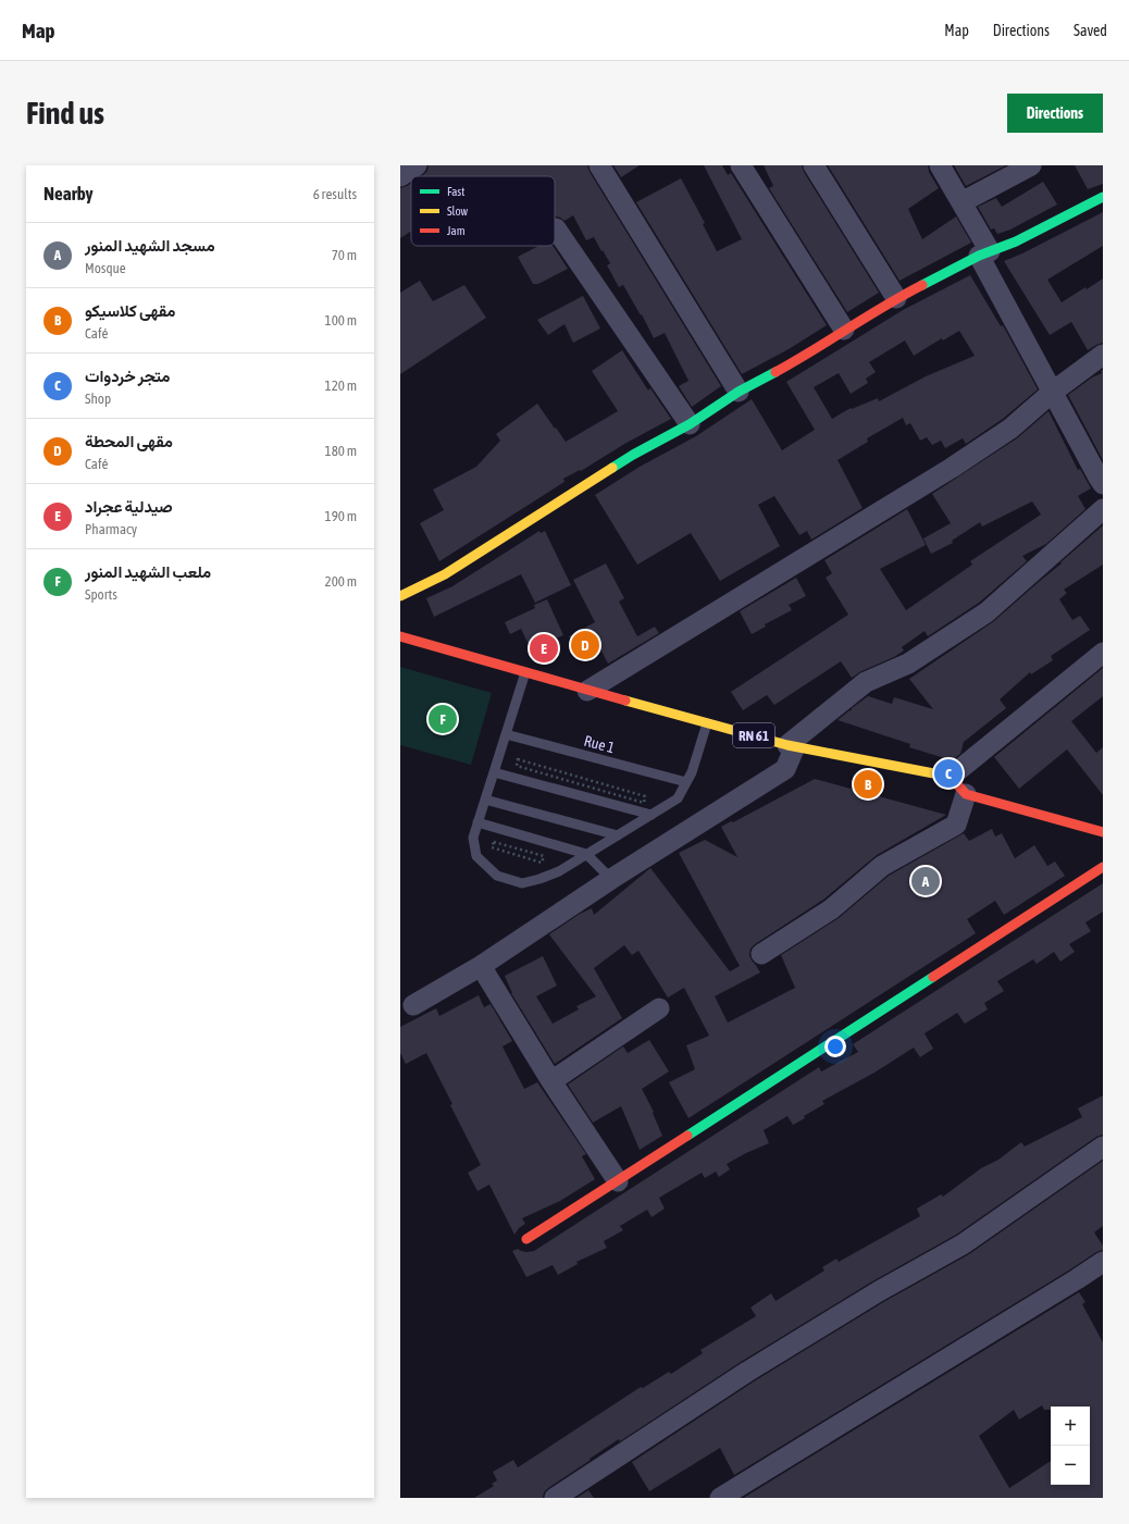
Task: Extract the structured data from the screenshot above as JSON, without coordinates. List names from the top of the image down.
{
  "streets": {
    "street": ["RN 61"],
    "lane": ["Rue 1"]
  },
  "legend": ["Fast", "Slow", "Jam"],
  "page": {
    "header": "Map",
    "nav": ["Map", "Directions", "Saved"],
    "buttons": "Directions",
    "title": "Find us",
    "heading": ["Nearby", "6 results"],
    "list": [
      {
        "mark": "A",
        "name": "مسجد الشهيد المنور",
        "note": "Mosque",
        "value": "70 m"
      },
      {
        "mark": "B",
        "name": "مقهى كلاسيكو",
        "note": "Café",
        "value": "100 m"
      },
      {
        "mark": "C",
        "name": "متجر خردوات",
        "note": "Shop",
        "value": "120 m"
      },
      {
        "mark": "D",
        "name": "مقهى المحطة",
        "note": "Café",
        "value": "180 m"
      },
      {
        "mark": "E",
        "name": "صيدلية عجراد",
        "note": "Pharmacy",
        "value": "190 m"
      },
      {
        "mark": "F",
        "name": "ملعب الشهيد المنور",
        "note": "Sports",
        "value": "200 m"
      }
    ],
    "pins": [
      "D",
      "E",
      "F",
      "C",
      "B",
      "A"
    ],
    "map_buttons": ["+", "−"]
  }
}
